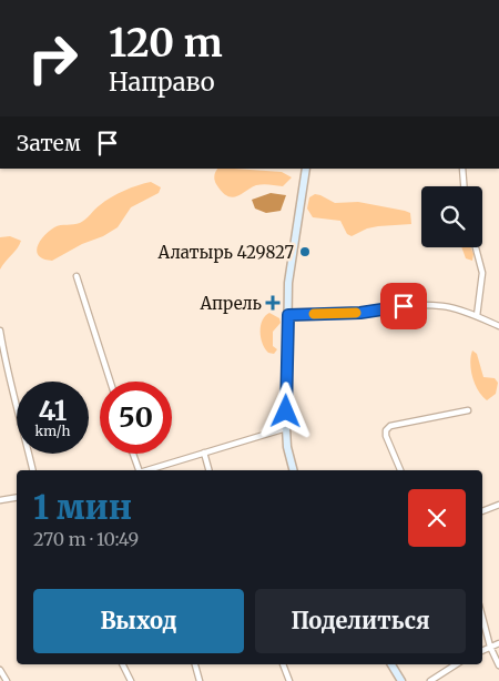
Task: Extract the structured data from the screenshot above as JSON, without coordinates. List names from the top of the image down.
{
  "places": {
    "other": ["Алатырь 429827"],
    "health": ["Апрель"]
  },
  "page": {
    "turn": ["120 m", "Направо"],
    "then": "Затем",
    "speed": "41 km/h",
    "limit": "50",
    "heading": ["1 мин", "270 m · 10:49"],
    "buttons": ["Выход", "Поделиться"]
  }
}
